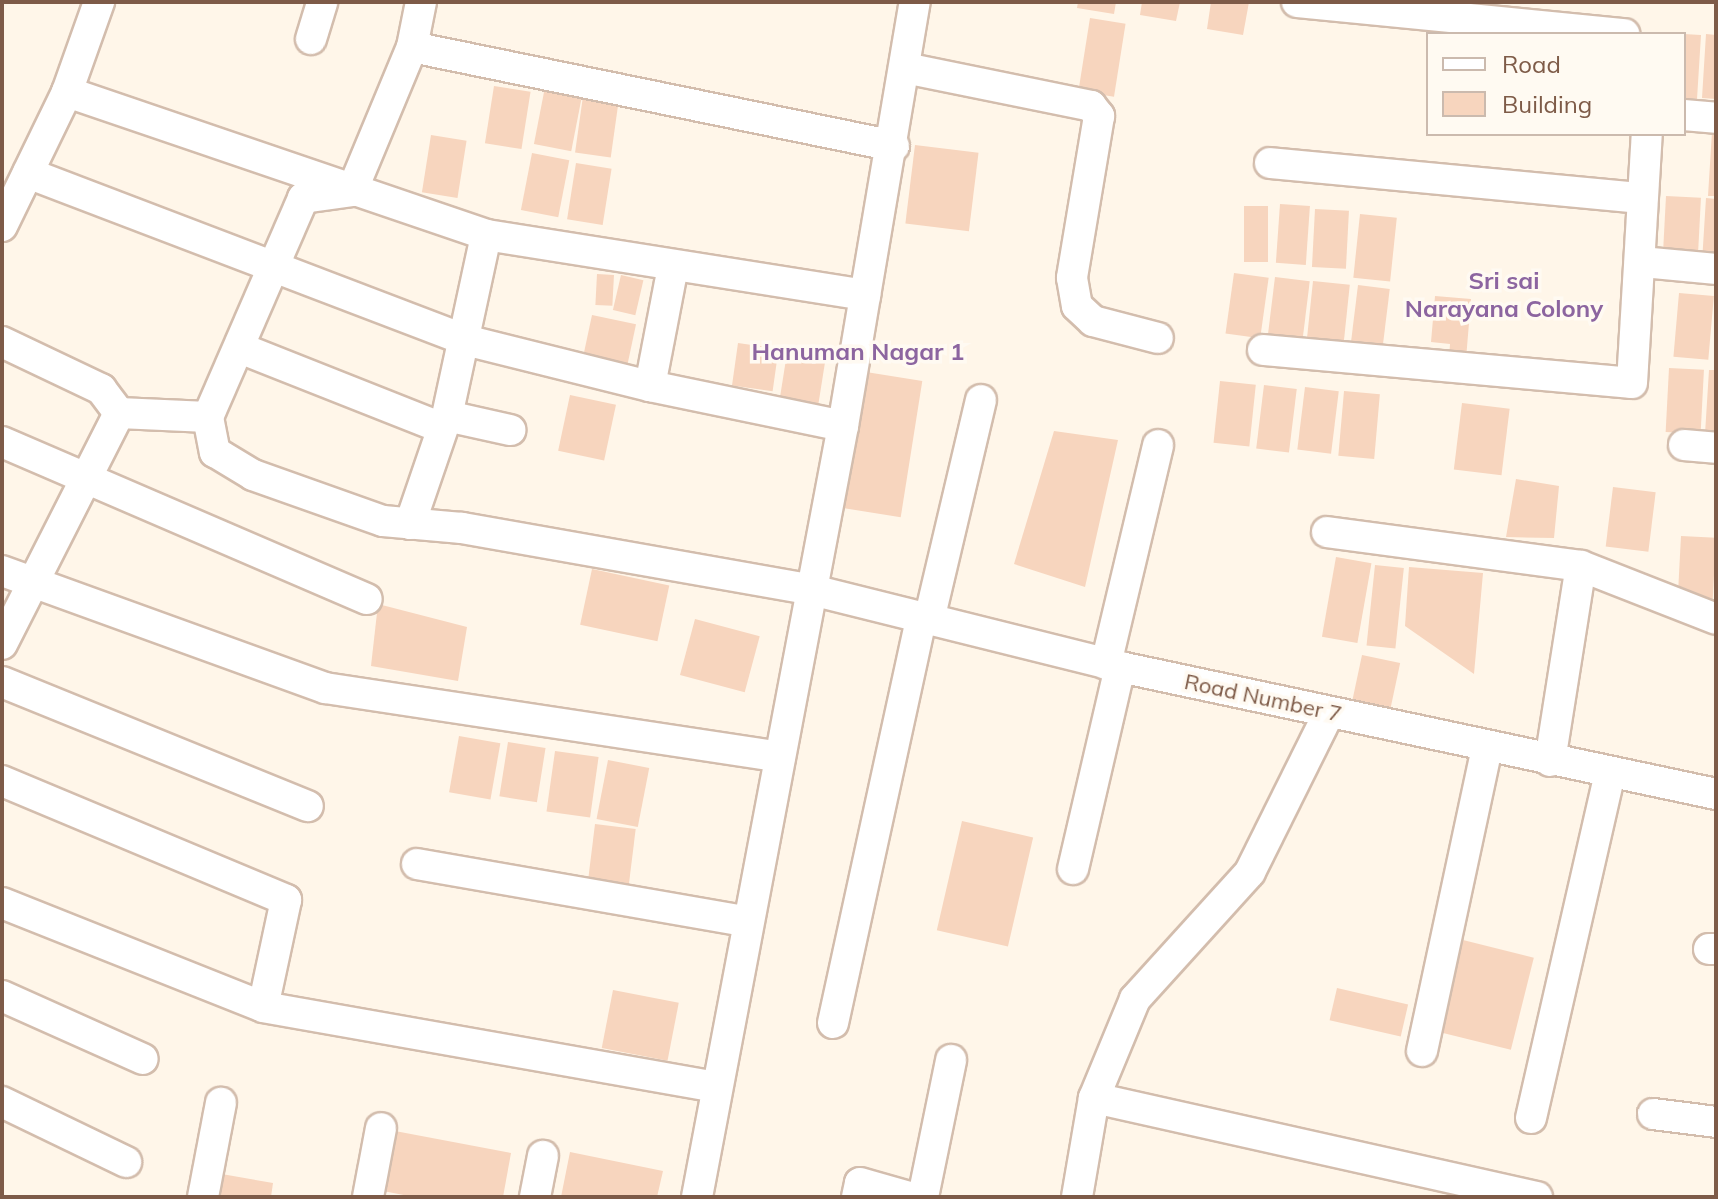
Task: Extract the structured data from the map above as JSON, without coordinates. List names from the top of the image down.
{
  "streets": {
    "street": ["Road Number 7"]
  },
  "districts": ["Sri sai Narayana Colony", "Hanuman Nagar 1"],
  "legend": ["Road", "Building"]
}
